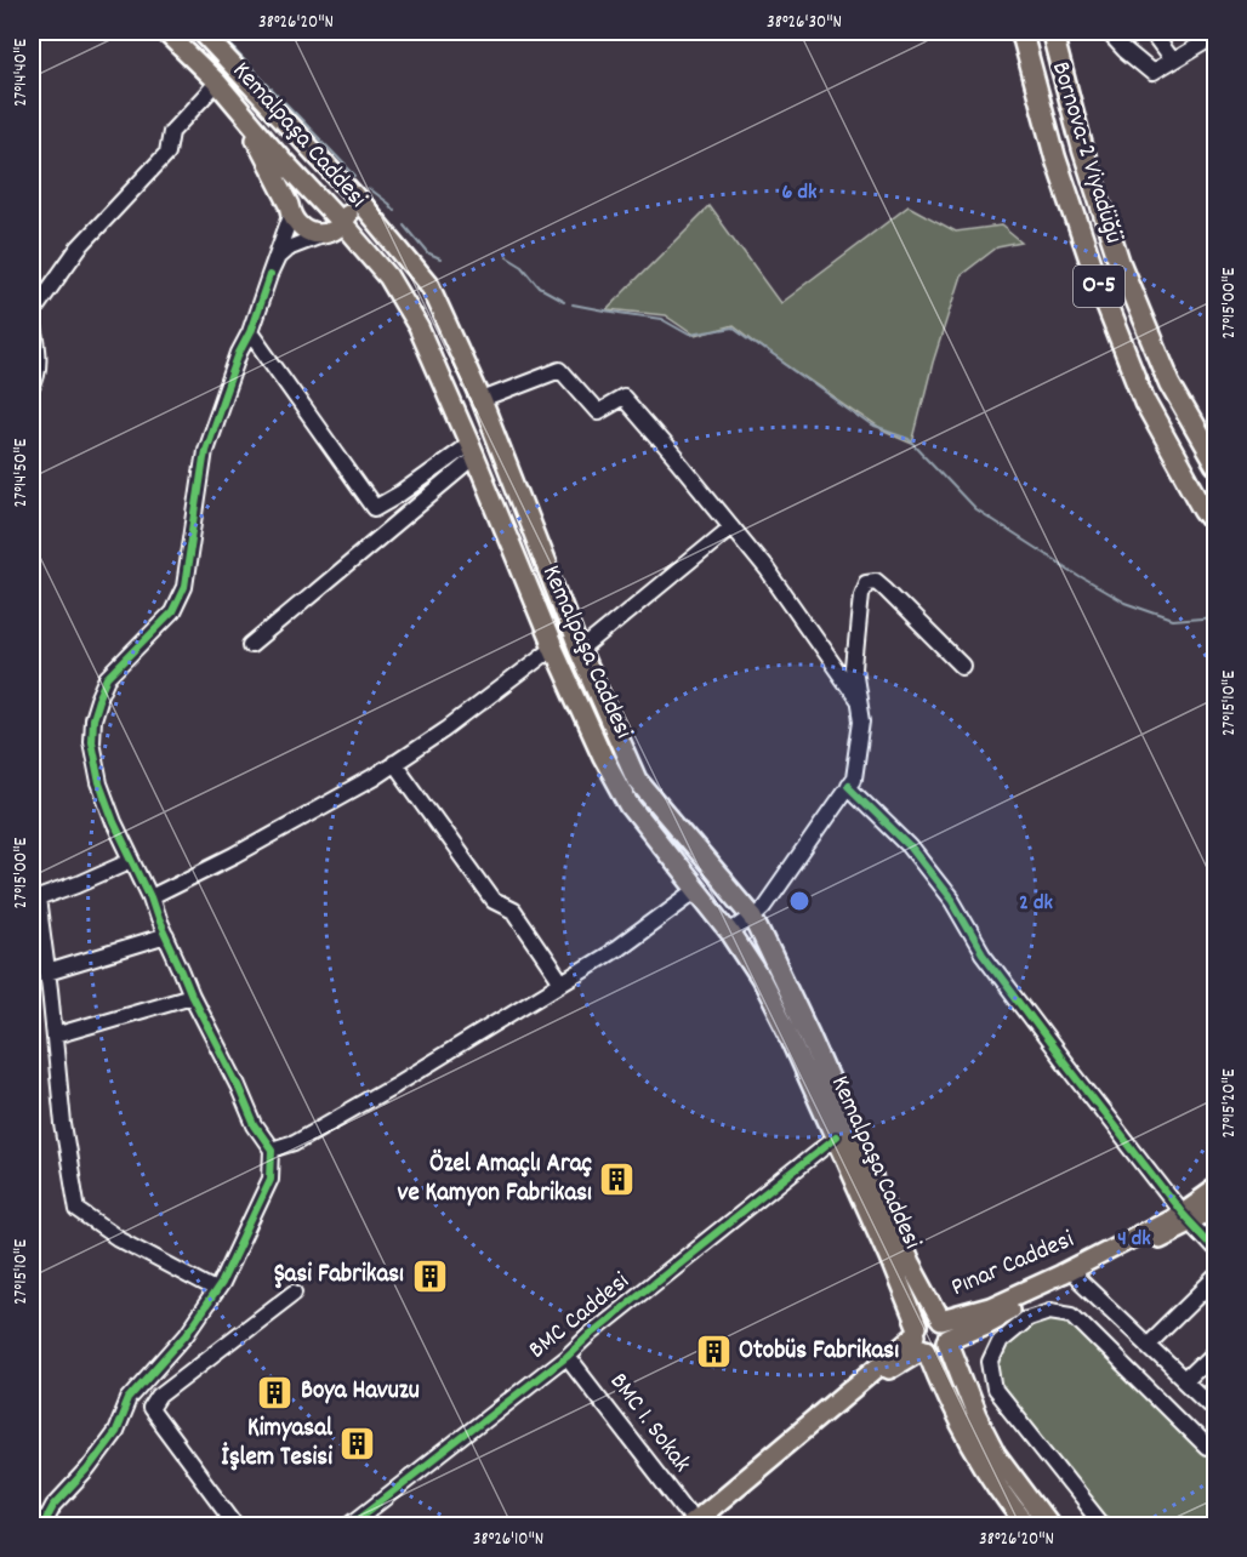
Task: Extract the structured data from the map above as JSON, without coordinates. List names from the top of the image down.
{
  "streets": {
    "highway": ["Bornova-2 Viyadüğü", "O-5"],
    "main road": ["Kemalpaşa Caddesi", "Pınar Caddesi"],
    "street": ["BMC Caddesi", "BMC 1. Sokak"]
  },
  "crossings": [
    ["Kemalpaşa Caddesi", "Pınar Caddesi"],
    ["Kemalpaşa Caddesi", "BMC Caddesi"],
    ["BMC Caddesi", "BMC 1. Sokak"]
  ],
  "places": {
    "building": [
      "Özel Amaçlı Araç ve Kamyon Fabrikası",
      "Şasi Fabrikası",
      "Otobüs Fabrikası",
      "Boya Havuzu",
      "Kimyasal İşlem Tesisi"
    ]
  },
  "coordinates": [
    "38°26'20\"N",
    "38°26'30\"N",
    "27°14'40\"E",
    "27°15'00\"E",
    "27°14'50\"E",
    "27°15'10\"E",
    "27°15'20\"E",
    "38°26'10\"N"
  ],
  "rings": ["6 dk", "2 dk", "4 dk"]
}
